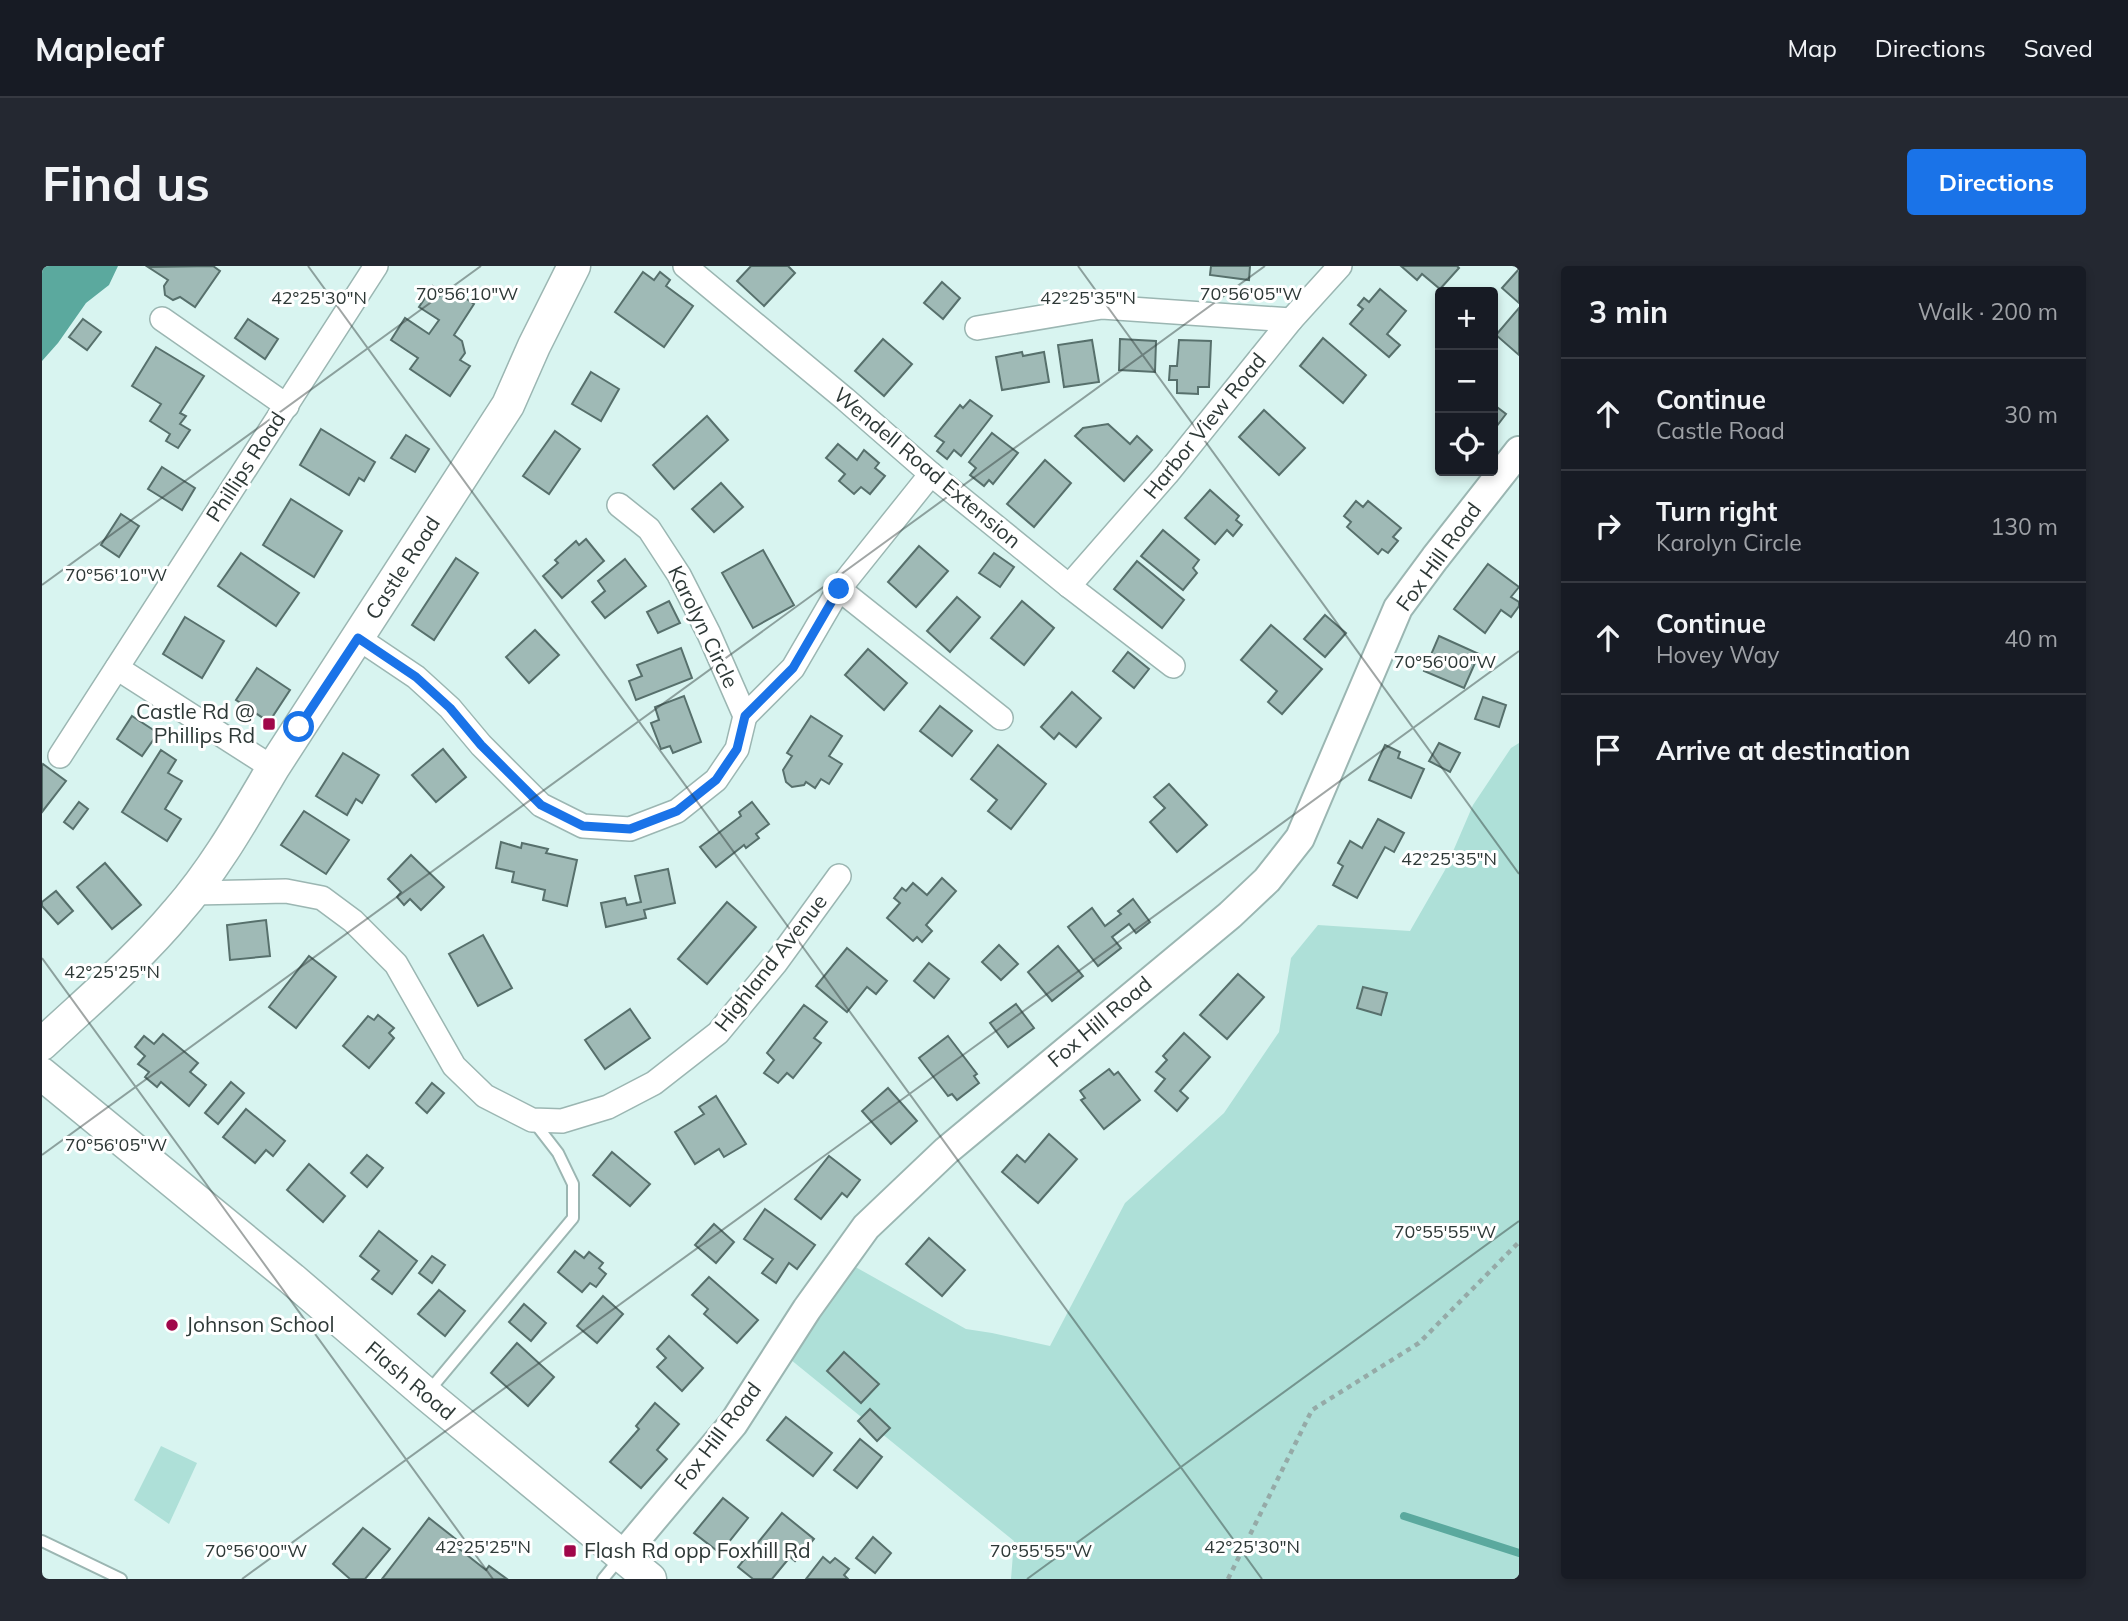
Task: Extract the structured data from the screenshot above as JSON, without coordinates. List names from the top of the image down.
{
  "streets": {
    "main road": ["Castle Road", "Flash Road"],
    "street": [
      "Harbor View Road",
      "Phillips Road",
      "Wendell Road Extension",
      "Fox Hill Road",
      "Karolyn Circle",
      "Highland Avenue"
    ]
  },
  "crossings": [
    ["Harbor View Road", "Wendell Road Extension"],
    ["Fox Hill Road", "Flash Road"],
    ["Castle Road", "Highland Avenue"]
  ],
  "places": {
    "transit": ["Castle Rd @ Phillips Rd", "Flash Rd opp Foxhill Rd"],
    "other": ["Johnson School"]
  },
  "page": {
    "header": "Mapleaf",
    "nav": ["Map", "Directions", "Saved"],
    "buttons": "Directions",
    "title": "Find us",
    "heading": ["3 min", "Walk · 200 m"],
    "map_buttons": ["+", "−"],
    "list": [
      ["Continue", "Castle Road", "30 m"],
      ["Turn right", "Karolyn Circle", "130 m"],
      ["Continue", "Hovey Way", "40 m"],
      "Arrive at destination"
    ]
  },
  "coordinates": [
    "70°56'10\"W",
    "70°56'05\"W",
    "42°25'30\"N",
    "42°25'35\"N",
    "70°56'00\"W",
    "42°25'25\"N",
    "70°55'55\"W"
  ]
}
